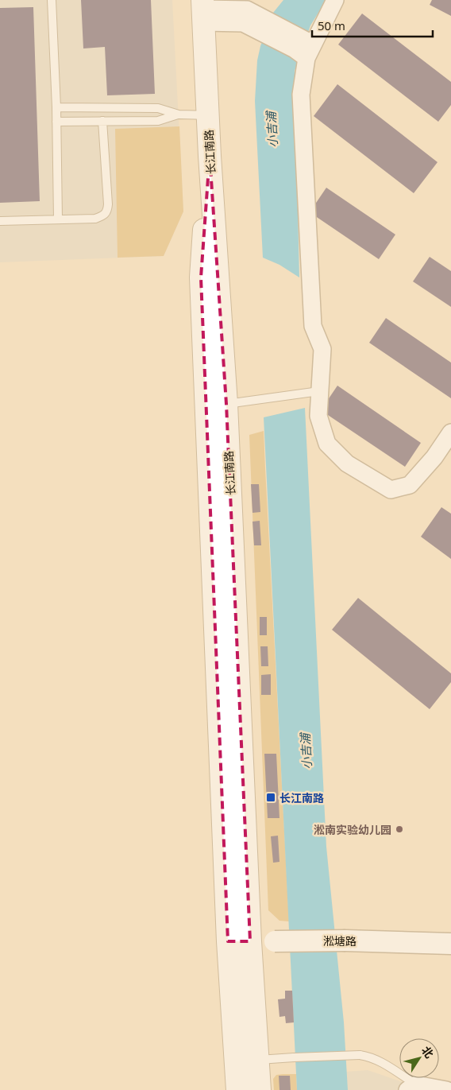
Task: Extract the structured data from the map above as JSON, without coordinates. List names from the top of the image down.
{
  "streets": {
    "main road": ["长江南路"],
    "street": ["淞塘路"]
  },
  "crossings": [
    ["长江南路", "淞塘路"]
  ],
  "water": ["小吉浦"],
  "places": {
    "transit": ["长江南路"],
    "other": ["淞南实验幼儿园"]
  },
  "scale_bar": "50 m",
  "north": "top right"
}
